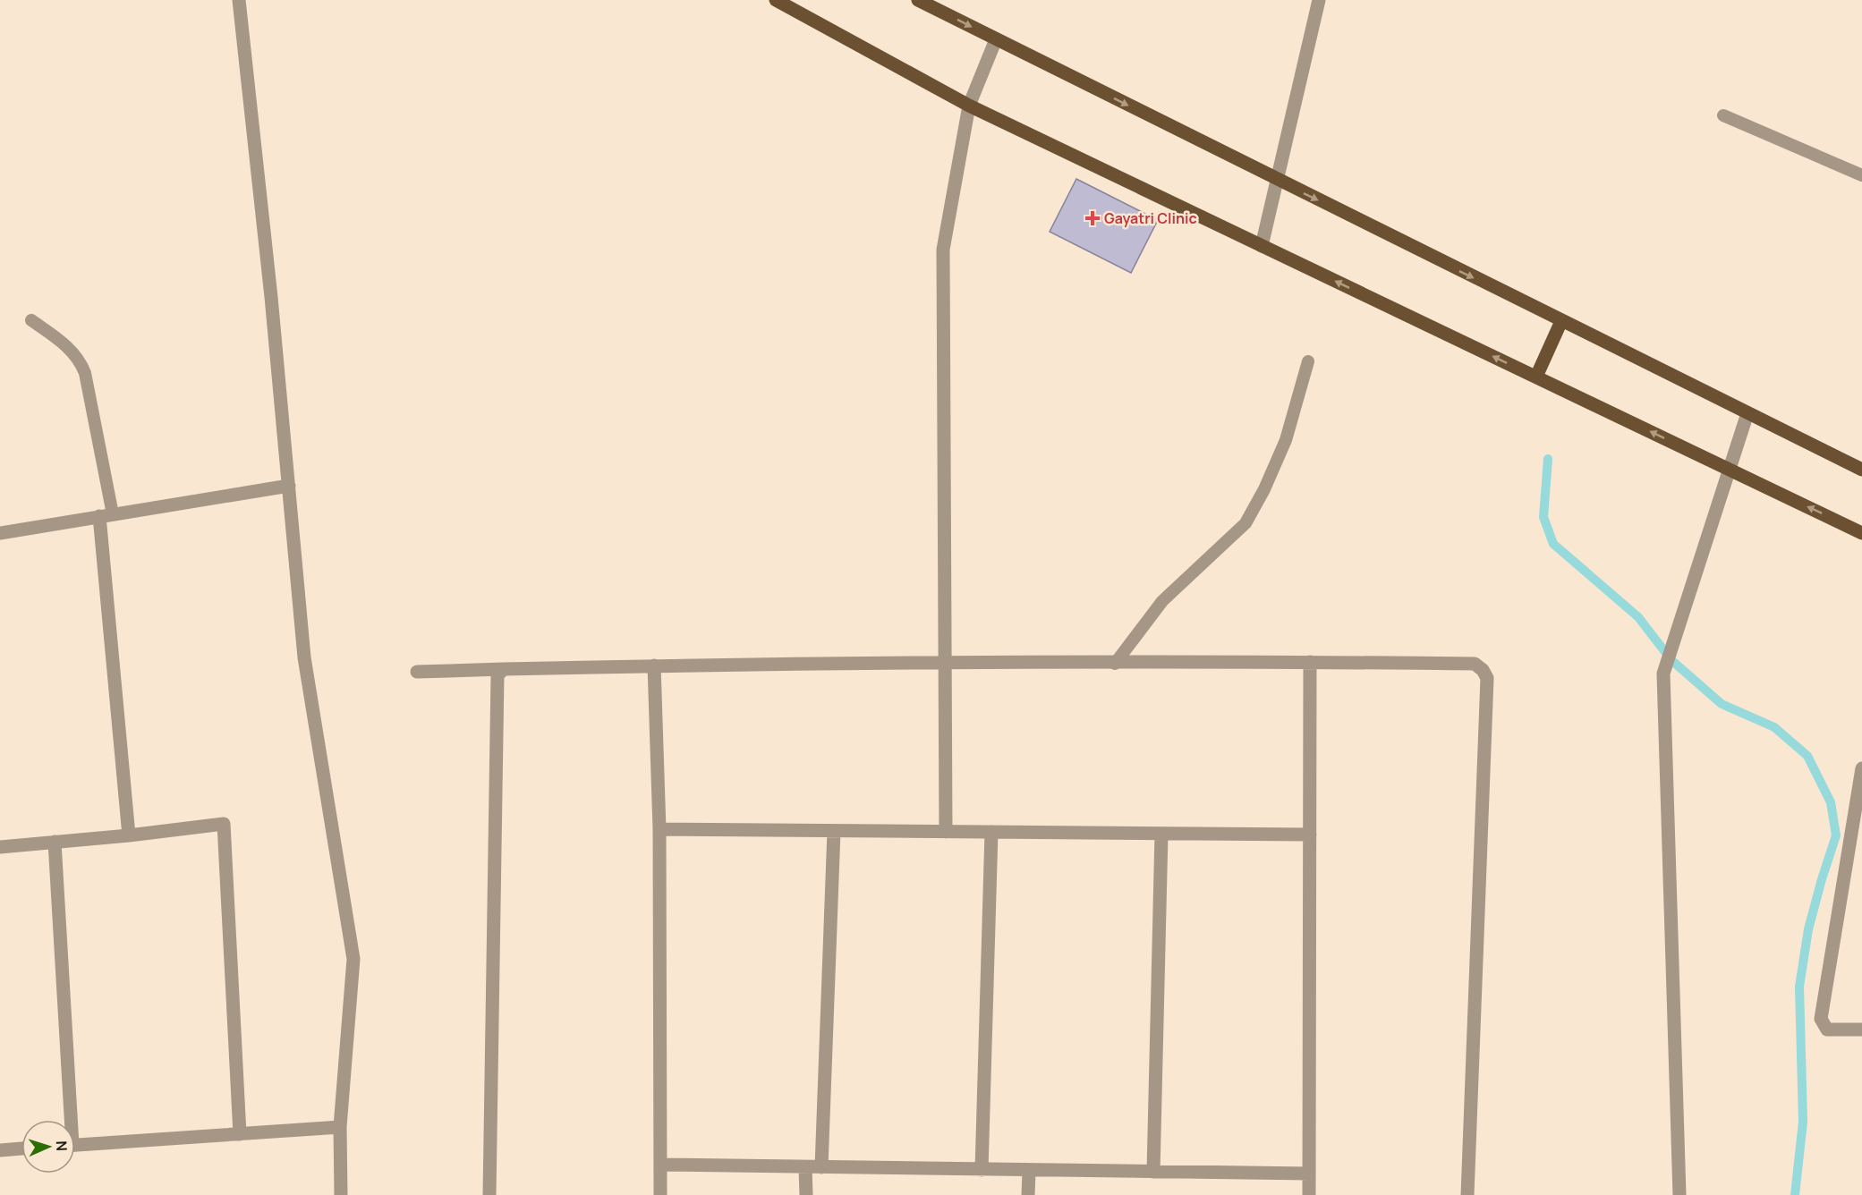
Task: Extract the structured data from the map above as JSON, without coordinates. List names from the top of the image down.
{
  "places": {
    "health": ["Gayatri Clinic"]
  },
  "north": "right"
}
